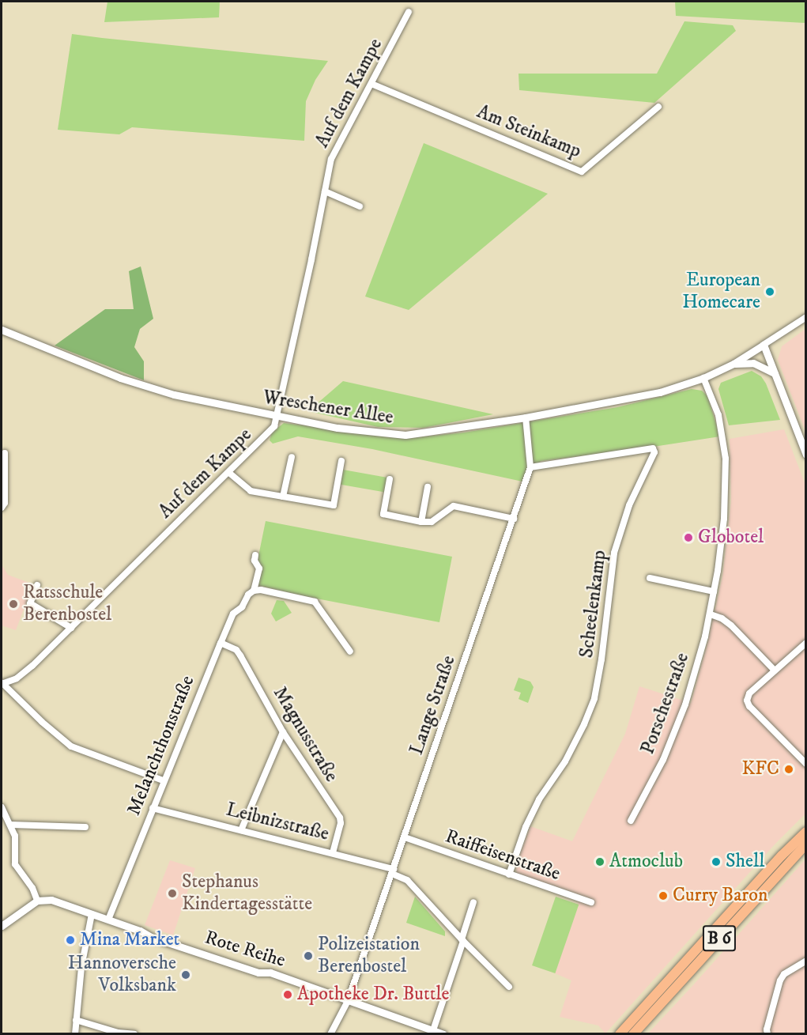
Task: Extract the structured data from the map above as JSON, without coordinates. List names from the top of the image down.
{
  "streets": {
    "main road": ["B 6"],
    "street": [
      "Auf dem Kampe",
      "Am Steinkamp",
      "Wreschener Allee",
      "Scheelenkamp",
      "Porschestraße",
      "Lange Straße",
      "Magnusstraße",
      "Melanchthonstraße",
      "Leibnizstraße",
      "Raiffeisenstraße",
      "Rote Reihe"
    ]
  },
  "crossings": [
    ["Auf dem Kampe", "Am Steinkamp"],
    ["Auf dem Kampe", "Wreschener Allee"],
    ["Wreschener Allee", "Porschestraße"],
    ["Wreschener Allee", "Lange Straße"],
    ["Scheelenkamp", "Lange Straße"],
    ["Scheelenkamp", "Raiffeisenstraße"],
    ["Lange Straße", "Leibnizstraße"],
    ["Lange Straße", "Raiffeisenstraße"],
    ["Lange Straße", "Rote Reihe"],
    ["Magnusstraße", "Melanchthonstraße"],
    ["Magnusstraße", "Leibnizstraße"],
    ["Melanchthonstraße", "Leibnizstraße"],
    ["Melanchthonstraße", "Rote Reihe"]
  ],
  "places": [
    "European Homecare",
    "Globotel",
    "Ratsschule Berenbostel",
    "KFC",
    "Atmoclub",
    "Shell",
    "Stephanus Kindertagesstätte",
    "Curry Baron",
    "Mina Market",
    "Polizeistation Berenbostel",
    "Hannoversche Volksbank",
    "Apotheke Dr. Buttle"
  ]
}
